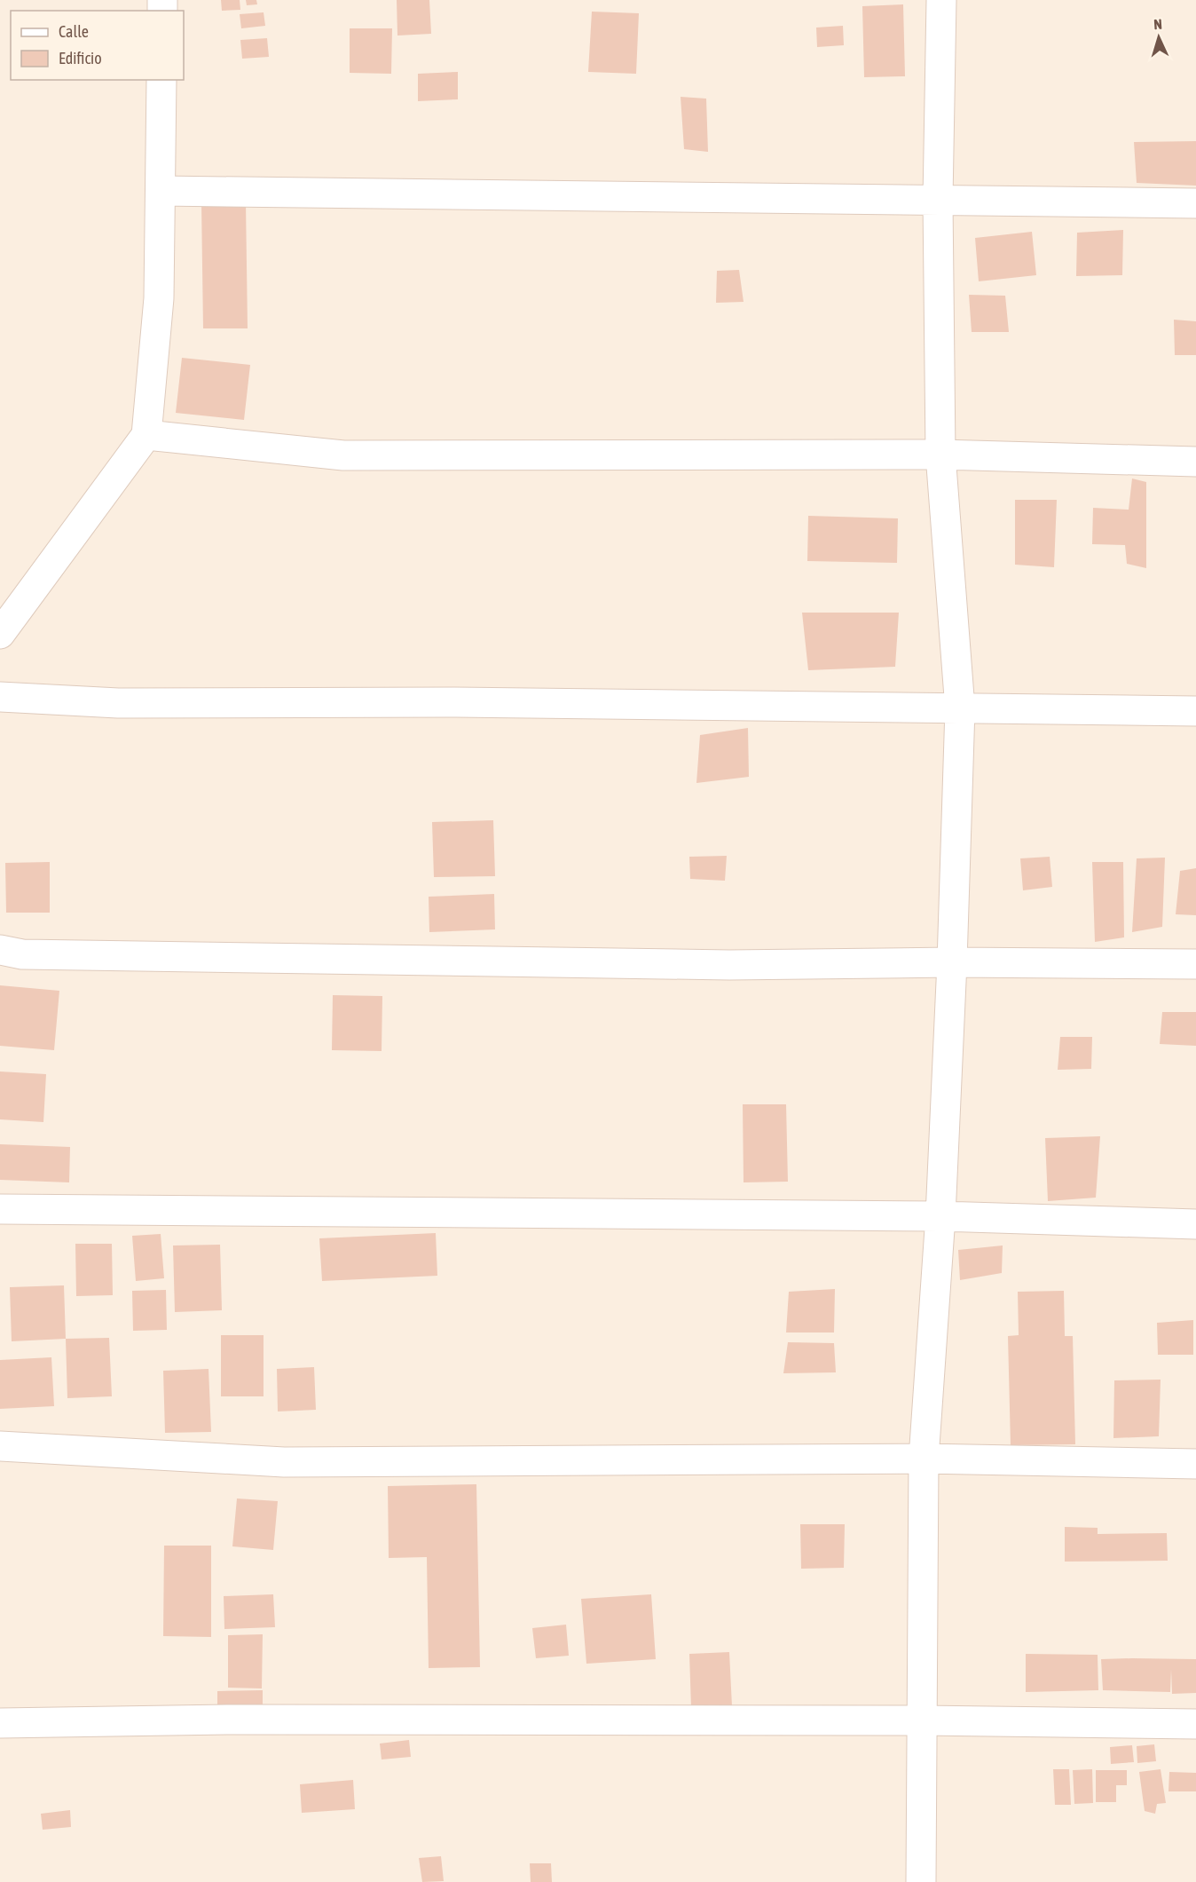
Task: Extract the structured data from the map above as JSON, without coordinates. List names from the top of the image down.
{
  "legend": ["Calle", "Edificio"],
  "north": "top"
}
